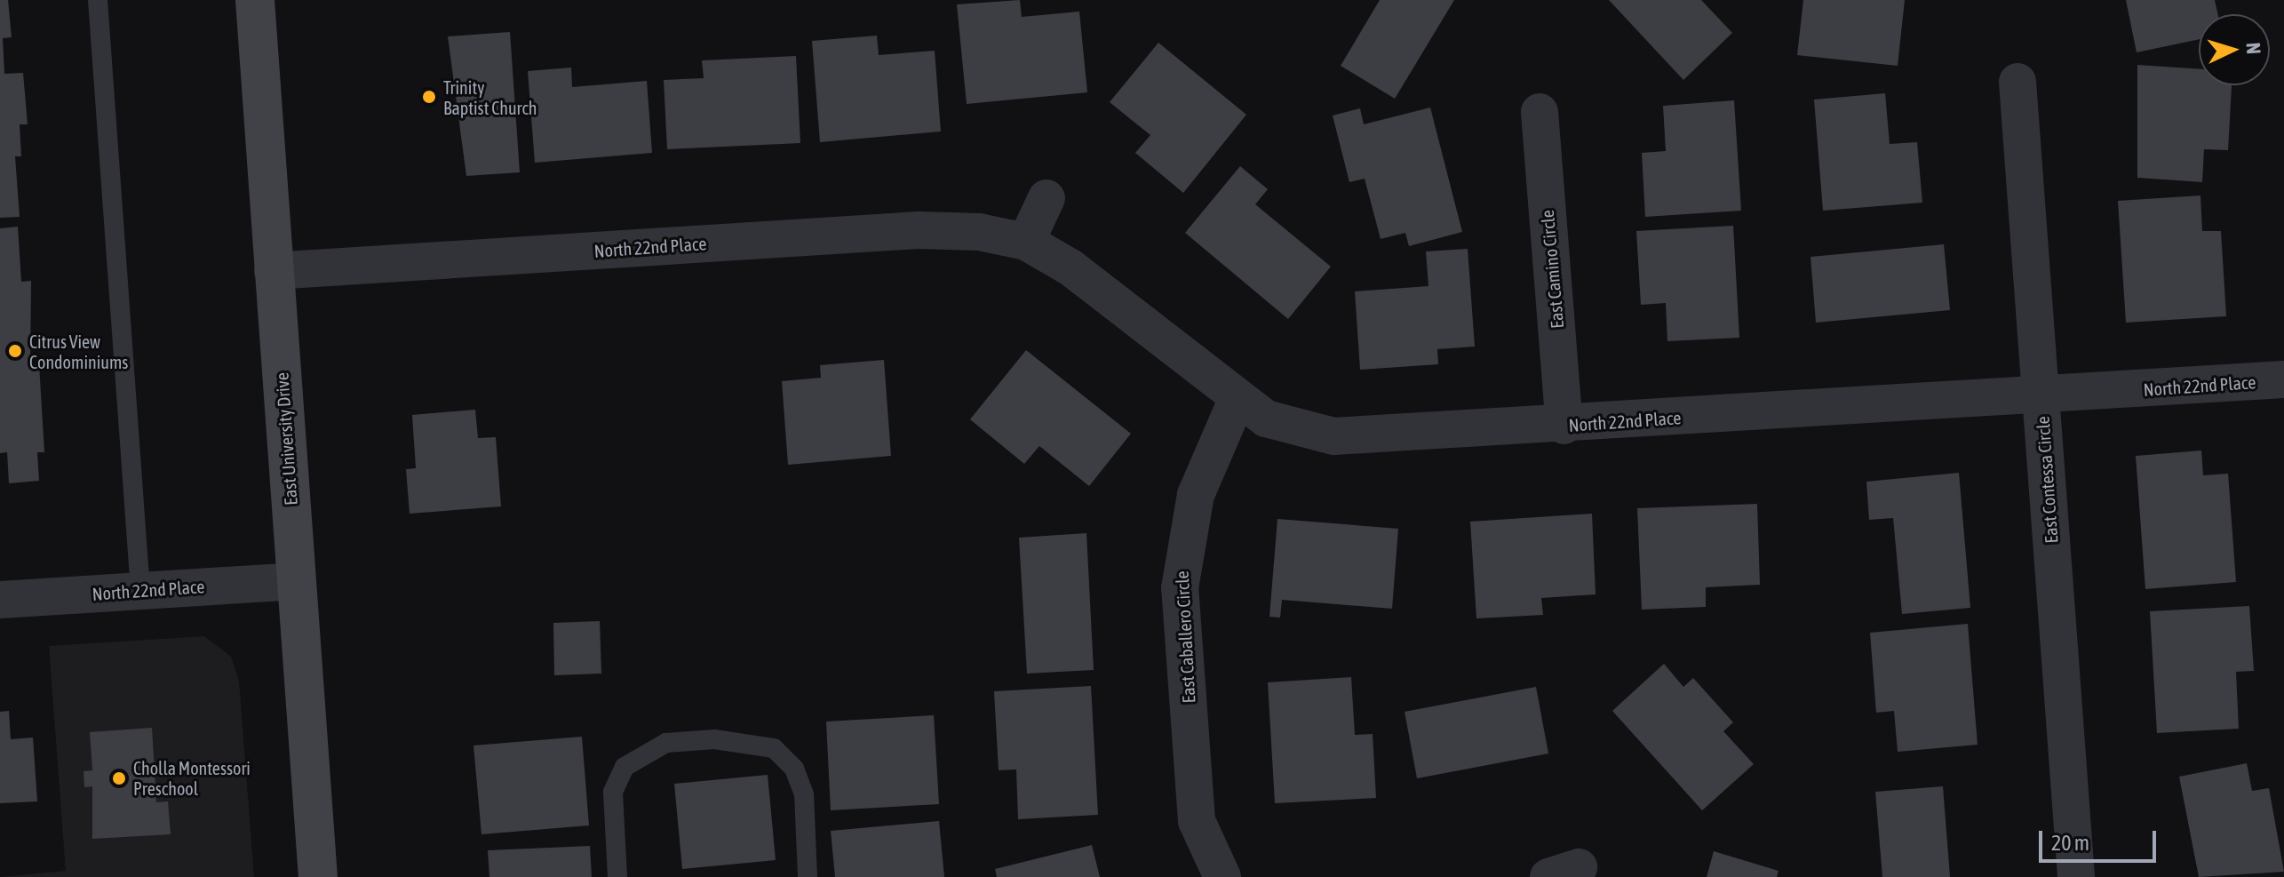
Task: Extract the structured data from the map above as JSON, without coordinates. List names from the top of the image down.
{
  "streets": {
    "main road": ["East University Drive"],
    "street": [
      "North 22nd Place",
      "East Camino Circle",
      "East Contessa Circle",
      "East Caballero Circle"
    ]
  },
  "crossings": [
    ["North 22nd Place", "East Camino Circle"],
    ["North 22nd Place", "East University Drive"],
    ["North 22nd Place", "East Contessa Circle"],
    ["North 22nd Place", "East Caballero Circle"]
  ],
  "places": ["Trinity Baptist Church", "Citrus View Condominiums", "Cholla Montessori Preschool"],
  "scale_bar": "20 m",
  "north": "right"
}
